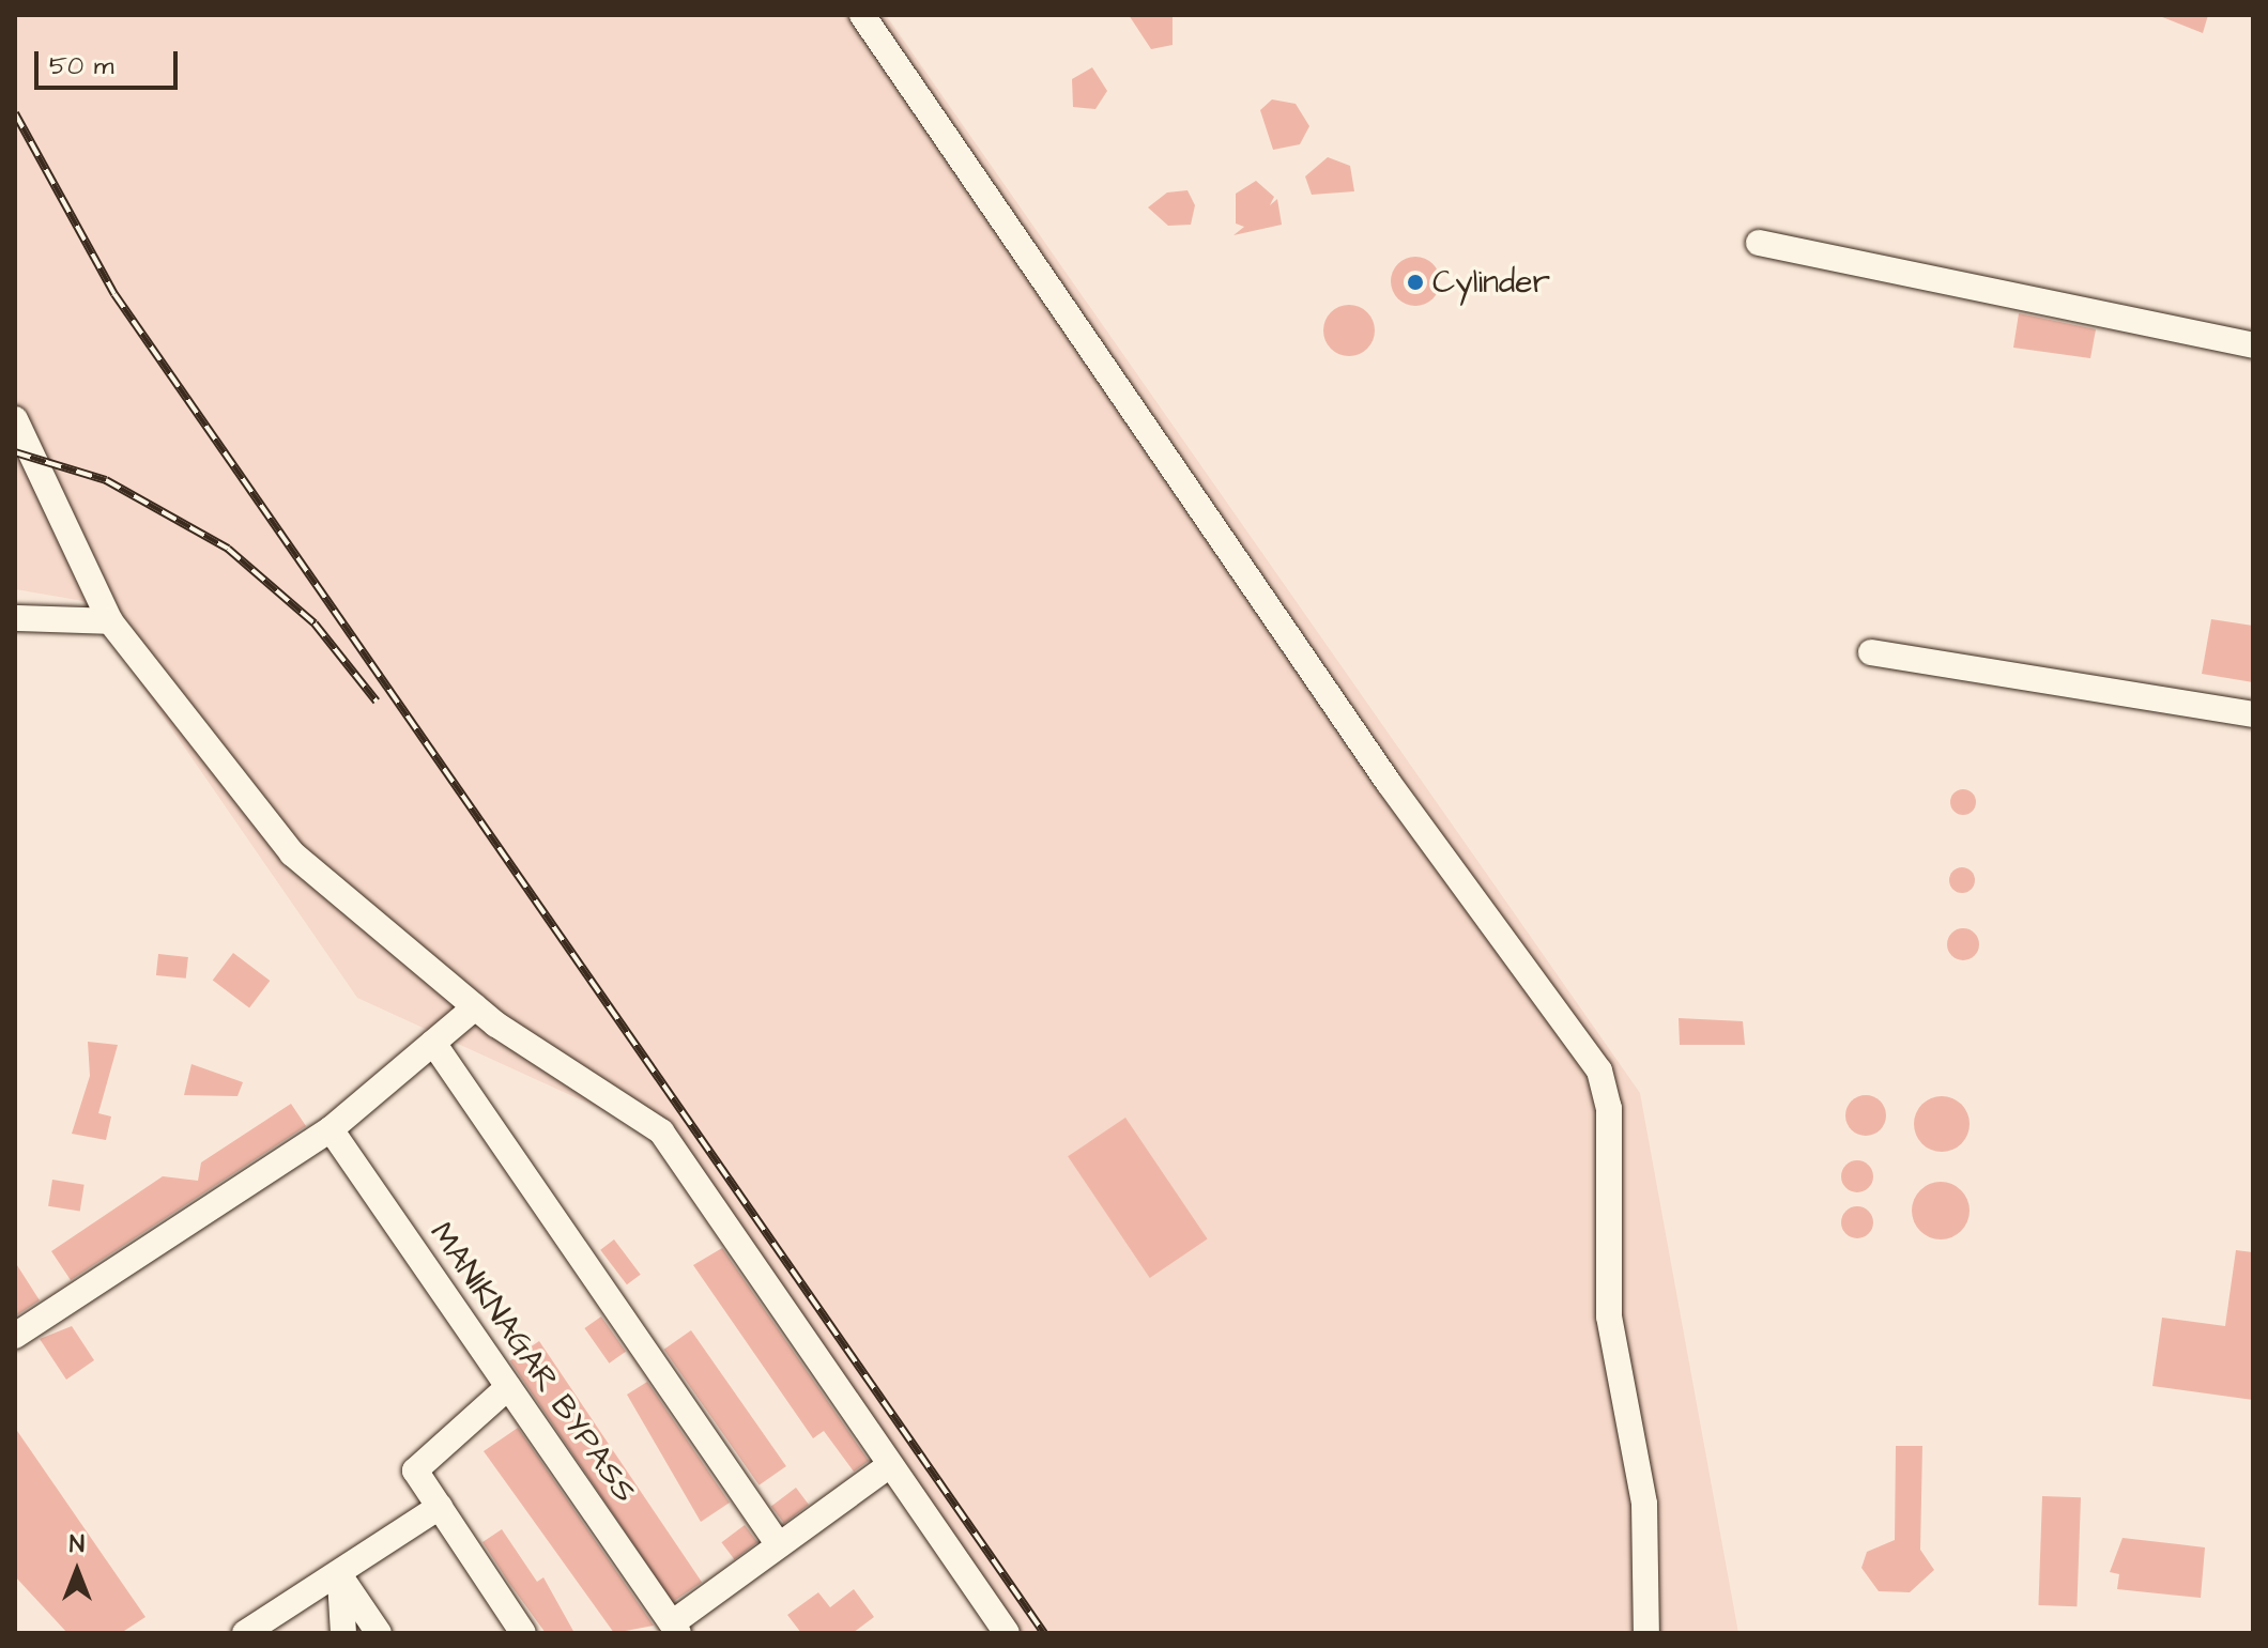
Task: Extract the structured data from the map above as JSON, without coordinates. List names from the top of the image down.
{
  "streets": {
    "street": ["MANIKNAGAR BYPASS"]
  },
  "places": ["Cylinder"],
  "scale_bar": "50 m",
  "north": "top"
}
